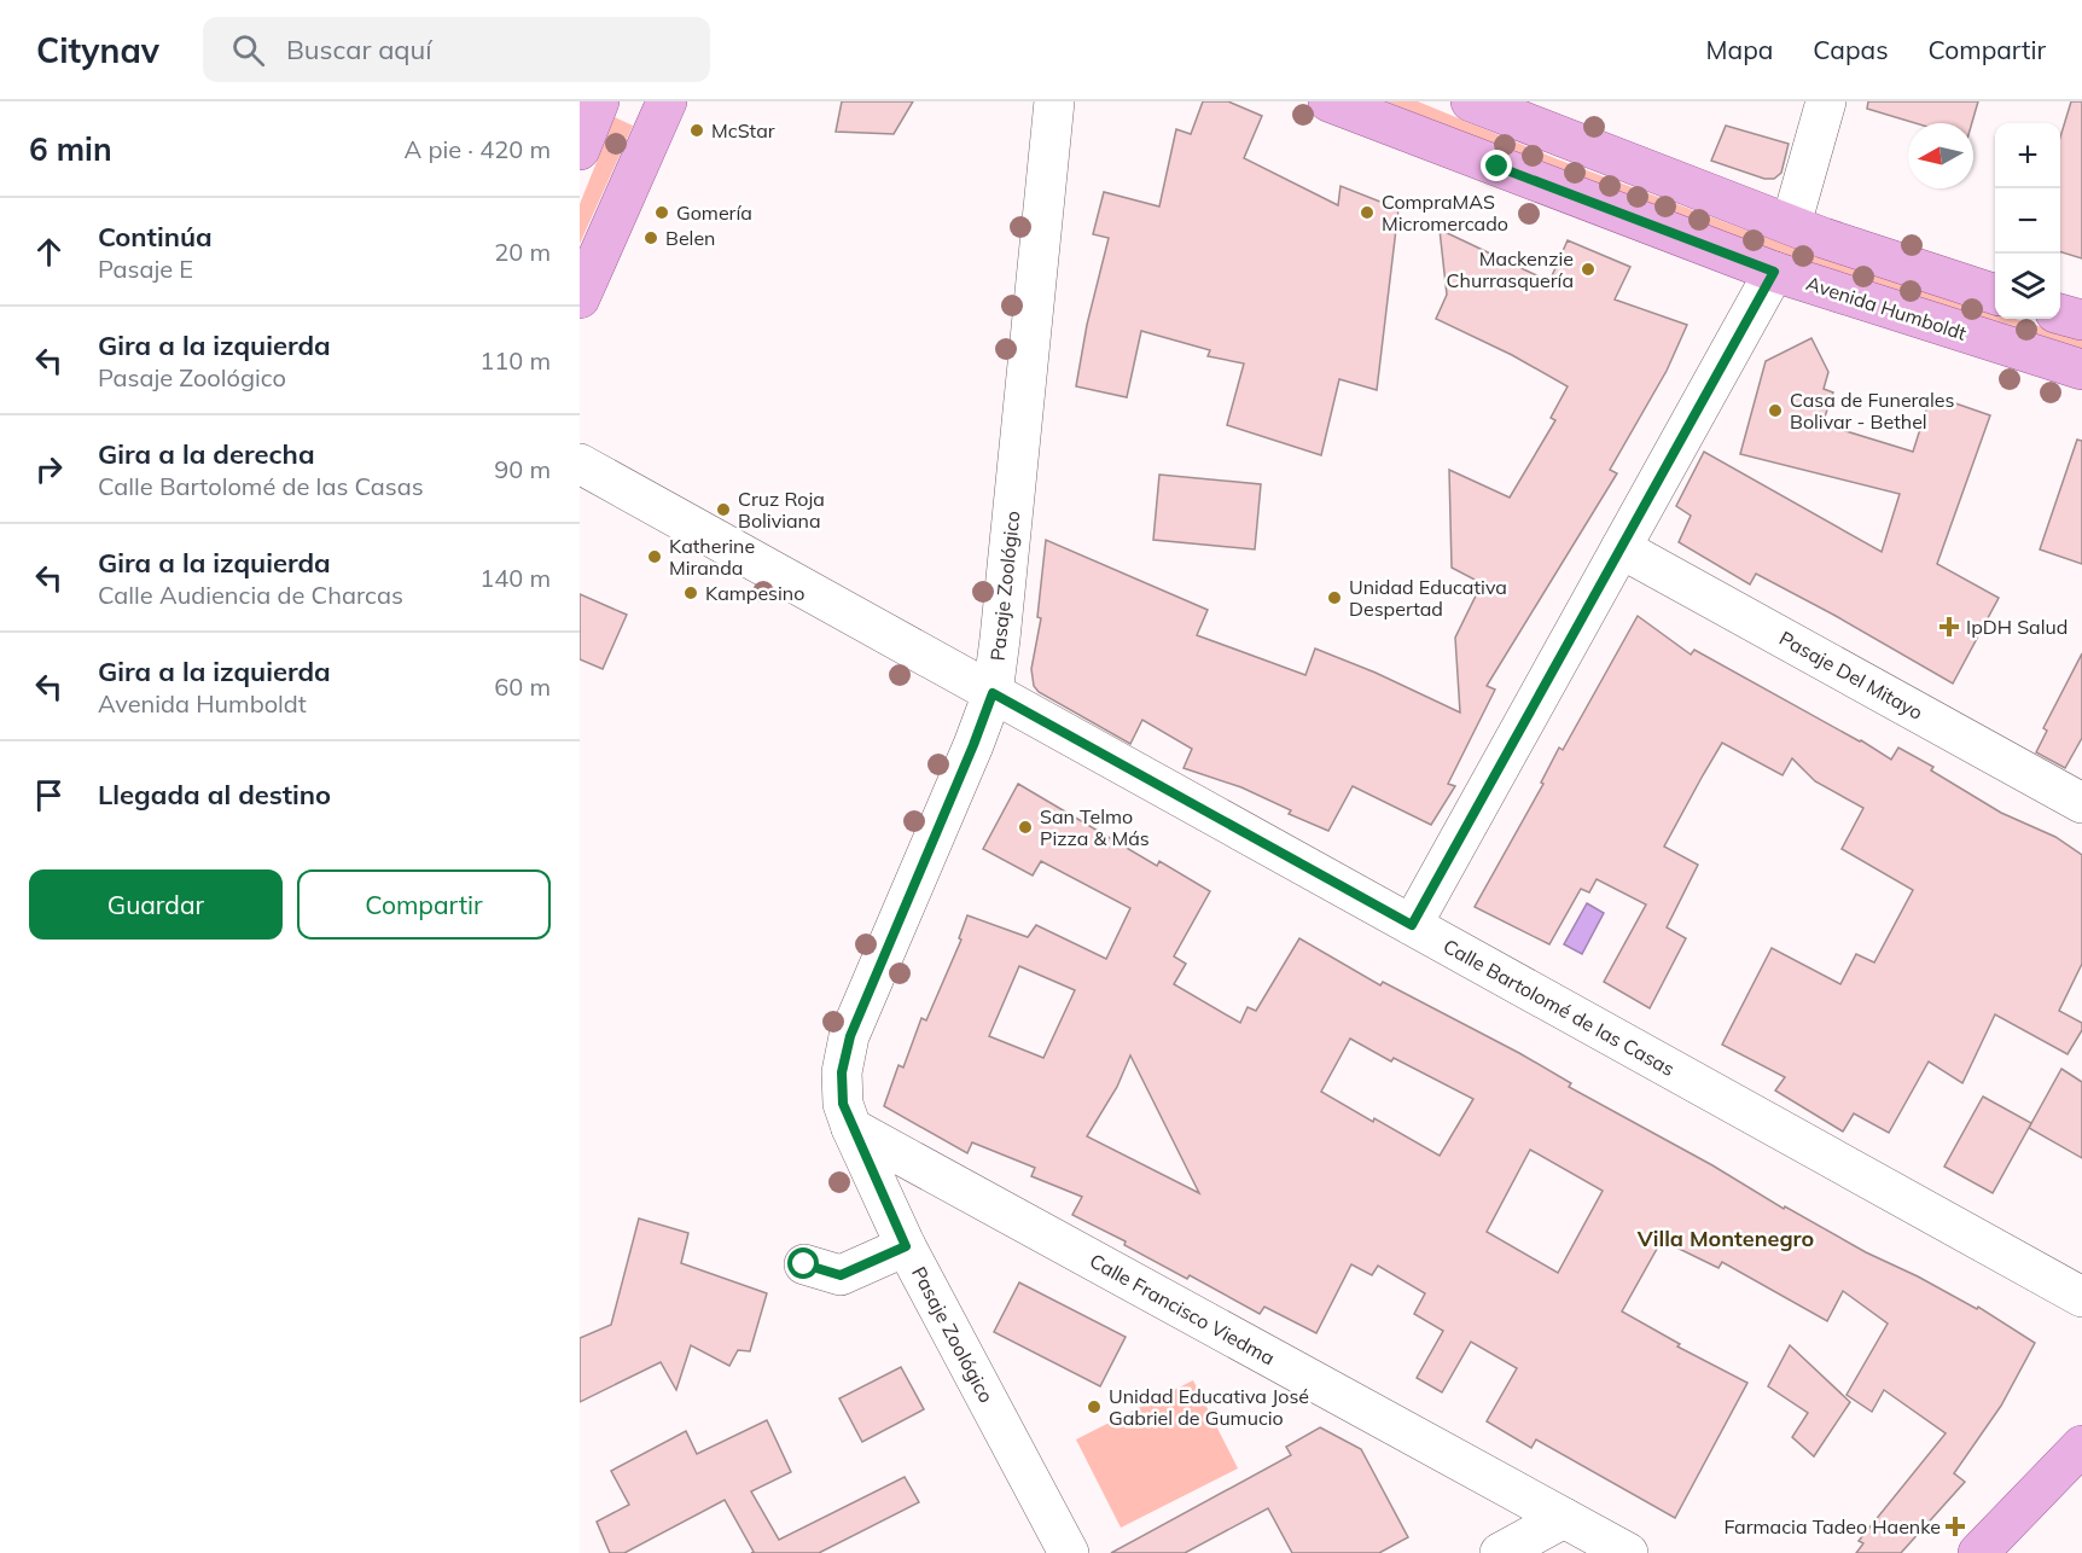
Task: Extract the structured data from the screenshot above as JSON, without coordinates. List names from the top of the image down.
{
  "streets": {
    "main road": ["Avenida Humboldt"],
    "street": [
      "Pasaje Zoológico",
      "Pasaje Del Mitayo",
      "Calle Bartolomé de las Casas",
      "Calle Francisco Viedma"
    ]
  },
  "crossings": [
    ["Pasaje Zoológico", "Calle Bartolomé de las Casas"],
    ["Pasaje Zoológico", "Calle Francisco Viedma"]
  ],
  "districts": ["Villa Montenegro"],
  "places": {
    "other": [
      "McStar",
      "Gomería",
      "CompraMAS Micromercado",
      "Belen",
      "Mackenzie Churrasquería",
      "Casa de Funerales Bolivar - Bethel",
      "Cruz Roja Boliviana",
      "Katherine Miranda",
      "Kampesino",
      "Unidad Educativa Despertad",
      "San Telmo Pizza & Más",
      "Unidad Educativa José Gabriel de Gumucio"
    ],
    "health": ["IpDH Salud", "Farmacia Tadeo Haenke"]
  },
  "north": "left",
  "page": {
    "header": "Citynav",
    "search": "Buscar aquí",
    "nav": ["Mapa", "Capas", "Compartir"],
    "heading": ["6 min", "A pie · 420 m"],
    "map_buttons": ["+", "−"],
    "list": [
      ["Continúa", "Pasaje E", "20 m"],
      ["Gira a la izquierda", "Pasaje Zoológico", "110 m"],
      ["Gira a la derecha", "Calle Bartolomé de las Casas", "90 m"],
      ["Gira a la izquierda", "Calle Audiencia de Charcas", "140 m"],
      ["Gira a la izquierda", "Avenida Humboldt", "60 m"],
      "Llegada al destino"
    ],
    "buttons": ["Guardar", "Compartir"]
  }
}
